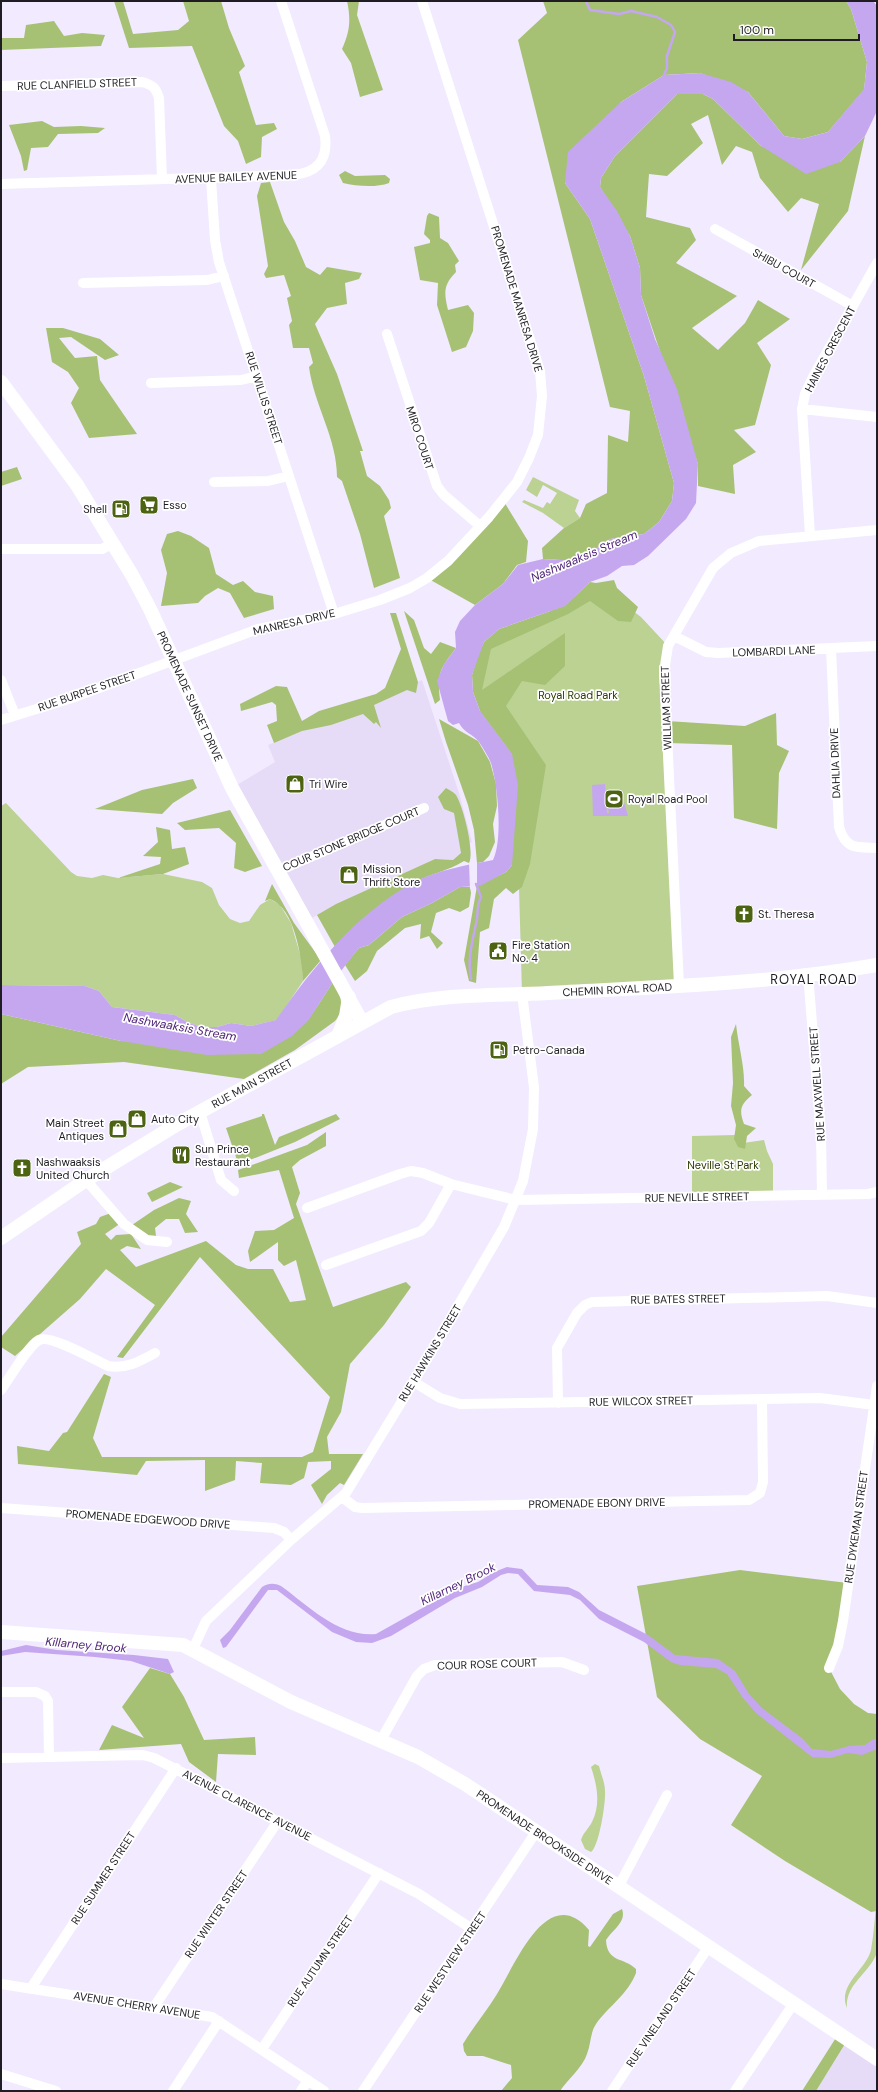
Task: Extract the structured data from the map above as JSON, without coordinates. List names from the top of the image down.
{
  "streets": {
    "street": [
      "RUE CLANFIELD STREET",
      "AVENUE BAILEY AVENUE",
      "SHIBU COURT",
      "PROMENADE MANRESA DRIVE",
      "HAINES CRESCENT",
      "RUE WILLIS STREET",
      "MIRO COURT",
      "MANRESA DRIVE",
      "LOMBARDI LANE",
      "RUE BURPEE STREET",
      "PROMENADE SUNSET DRIVE",
      "WILLIAM STREET",
      "DAHLIA DRIVE",
      "COUR STONE BRIDGE COURT",
      "CHEMIN ROYAL ROAD",
      "RUE MAIN STREET",
      "RUE MAXWELL STREET",
      "RUE NEVILLE STREET",
      "RUE BATES STREET",
      "RUE HAWKINS STREET",
      "RUE WILCOX STREET",
      "PROMENADE EBONY DRIVE",
      "PROMENADE EDGEWOOD DRIVE",
      "RUE DYKEMAN STREET",
      "COUR ROSE COURT",
      "AVENUE CLARENCE AVENUE",
      "PROMENADE BROOKSIDE DRIVE",
      "RUE SUMMER STREET",
      "RUE WINTER STREET",
      "RUE AUTUMN STREET",
      "RUE WESTVIEW STREET",
      "AVENUE CHERRY AVENUE",
      "RUE VINELAND STREET"
    ]
  },
  "crossings": [
    ["RUE CLANFIELD STREET", "AVENUE BAILEY AVENUE"],
    ["AVENUE BAILEY AVENUE", "RUE WILLIS STREET"],
    ["SHIBU COURT", "HAINES CRESCENT"],
    ["PROMENADE MANRESA DRIVE", "MIRO COURT"],
    ["PROMENADE MANRESA DRIVE", "MANRESA DRIVE"],
    ["HAINES CRESCENT", "WILLIAM STREET"],
    ["RUE WILLIS STREET", "MANRESA DRIVE"],
    ["MANRESA DRIVE", "RUE BURPEE STREET"],
    ["MANRESA DRIVE", "PROMENADE SUNSET DRIVE"],
    ["LOMBARDI LANE", "WILLIAM STREET"],
    ["LOMBARDI LANE", "DAHLIA DRIVE"],
    ["RUE BURPEE STREET", "PROMENADE SUNSET DRIVE"],
    ["PROMENADE SUNSET DRIVE", "COUR STONE BRIDGE COURT"],
    ["PROMENADE SUNSET DRIVE", "CHEMIN ROYAL ROAD"],
    ["PROMENADE SUNSET DRIVE", "RUE MAIN STREET"],
    ["WILLIAM STREET", "CHEMIN ROYAL ROAD"],
    ["CHEMIN ROYAL ROAD", "RUE MAIN STREET"],
    ["CHEMIN ROYAL ROAD", "RUE MAXWELL STREET"],
    ["CHEMIN ROYAL ROAD", "RUE HAWKINS STREET"],
    ["RUE MAXWELL STREET", "RUE NEVILLE STREET"],
    ["RUE NEVILLE STREET", "RUE HAWKINS STREET"],
    ["RUE BATES STREET", "RUE WILCOX STREET"],
    ["RUE HAWKINS STREET", "RUE WILCOX STREET"],
    ["RUE HAWKINS STREET", "PROMENADE EBONY DRIVE"],
    ["RUE HAWKINS STREET", "PROMENADE EDGEWOOD DRIVE"],
    ["RUE HAWKINS STREET", "PROMENADE BROOKSIDE DRIVE"],
    ["RUE WILCOX STREET", "PROMENADE EBONY DRIVE"],
    ["RUE WILCOX STREET", "RUE DYKEMAN STREET"],
    ["COUR ROSE COURT", "PROMENADE BROOKSIDE DRIVE"],
    ["AVENUE CLARENCE AVENUE", "RUE SUMMER STREET"],
    ["AVENUE CLARENCE AVENUE", "RUE WINTER STREET"],
    ["AVENUE CLARENCE AVENUE", "RUE AUTUMN STREET"],
    ["AVENUE CLARENCE AVENUE", "RUE WESTVIEW STREET"],
    ["PROMENADE BROOKSIDE DRIVE", "RUE WESTVIEW STREET"],
    ["PROMENADE BROOKSIDE DRIVE", "RUE VINELAND STREET"],
    ["RUE SUMMER STREET", "AVENUE CHERRY AVENUE"],
    ["RUE WINTER STREET", "AVENUE CHERRY AVENUE"],
    ["RUE AUTUMN STREET", "AVENUE CHERRY AVENUE"]
  ],
  "districts": ["ROYAL ROAD"],
  "water": ["Nashwaaksis Stream", "Killarney Brook"],
  "parks": ["Royal Road Park", "Neville St Park"],
  "places": {
    "supermarket": ["Esso"],
    "fuel station": ["Shell", "Petro-Canada"],
    "shop": [
      "Tri Wire",
      "Mission Thrift Store",
      "Auto City",
      "Main Street Antiques"
    ],
    "sports": ["Royal Road Pool"],
    "church": ["St. Theresa", "Nashwaaksis United Church"],
    "public building": ["Fire Station No. 4"],
    "restaurant": ["Sun Prince Restaurant"]
  },
  "scale_bar": "100 m"
}
